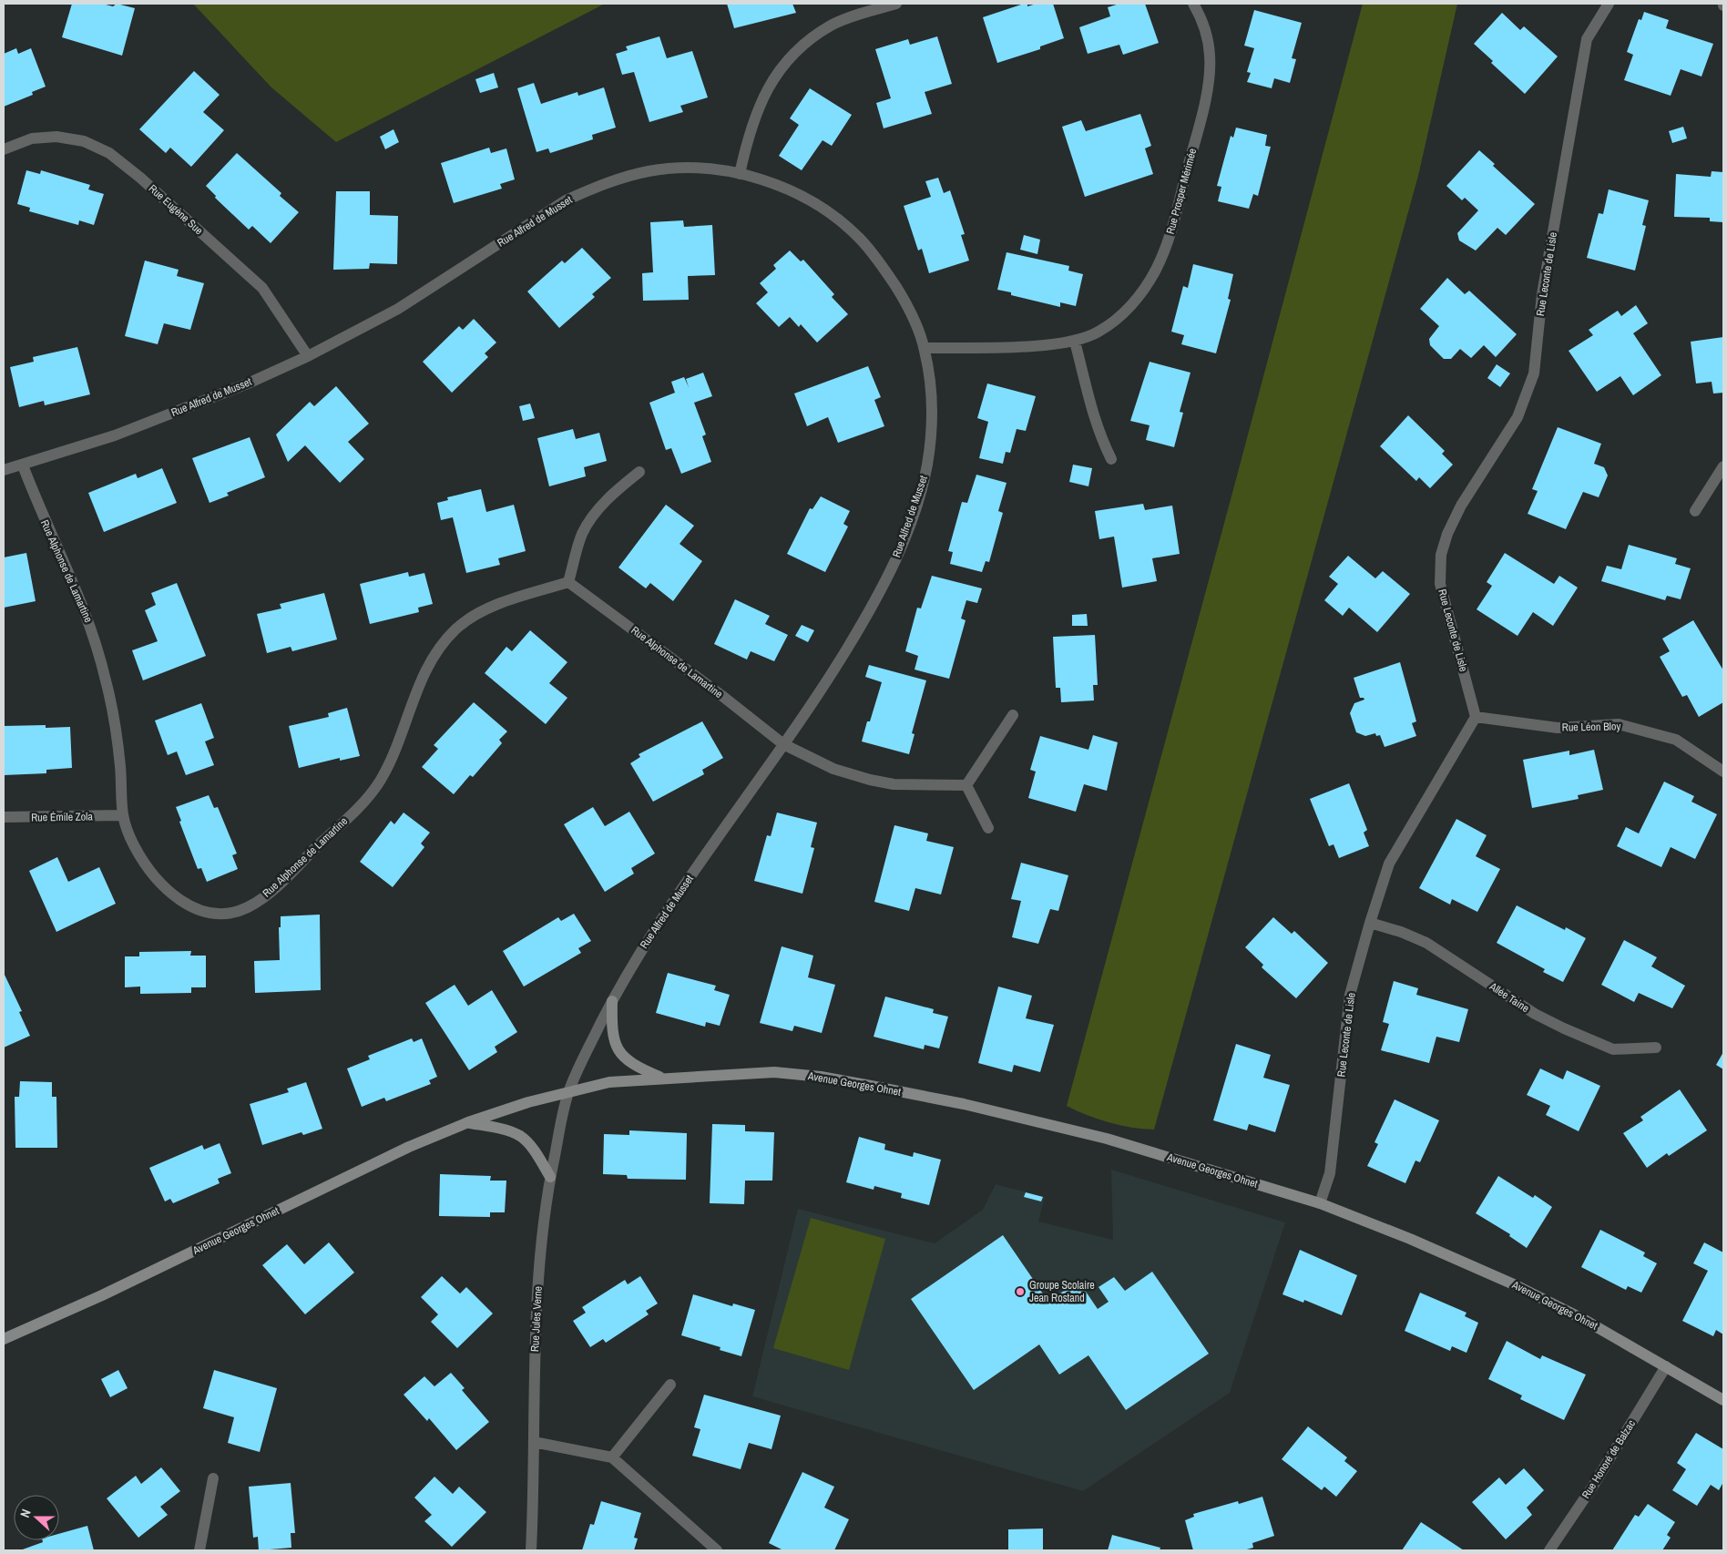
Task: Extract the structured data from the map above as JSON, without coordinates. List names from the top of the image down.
{
  "streets": {
    "street": [
      "Rue Prosper Mérimée",
      "Rue Eugène Sue",
      "Rue Alfred de Musset",
      "Rue Leconte de Lisle",
      "Rue Alphonse de Lamartine",
      "Rue Léon Bloy",
      "Rue Émile Zola",
      "Allée Taine",
      "Avenue Georges Ohnet",
      "Rue Jules Verne",
      "Rue Honoré de Balzac"
    ]
  },
  "crossings": [
    ["Rue Prosper Mérimée", "Rue Alfred de Musset"],
    ["Rue Eugène Sue", "Rue Alfred de Musset"],
    ["Rue Alfred de Musset", "Rue Alphonse de Lamartine"],
    ["Rue Alfred de Musset", "Avenue Georges Ohnet"],
    ["Rue Alfred de Musset", "Rue Jules Verne"],
    ["Rue Leconte de Lisle", "Rue Léon Bloy"],
    ["Rue Leconte de Lisle", "Allée Taine"],
    ["Rue Leconte de Lisle", "Avenue Georges Ohnet"],
    ["Rue Alphonse de Lamartine", "Rue Émile Zola"],
    ["Avenue Georges Ohnet", "Rue Jules Verne"],
    ["Avenue Georges Ohnet", "Rue Honoré de Balzac"]
  ],
  "places": ["Groupe Scolaire Jean Rostand"],
  "north": "left"
}
